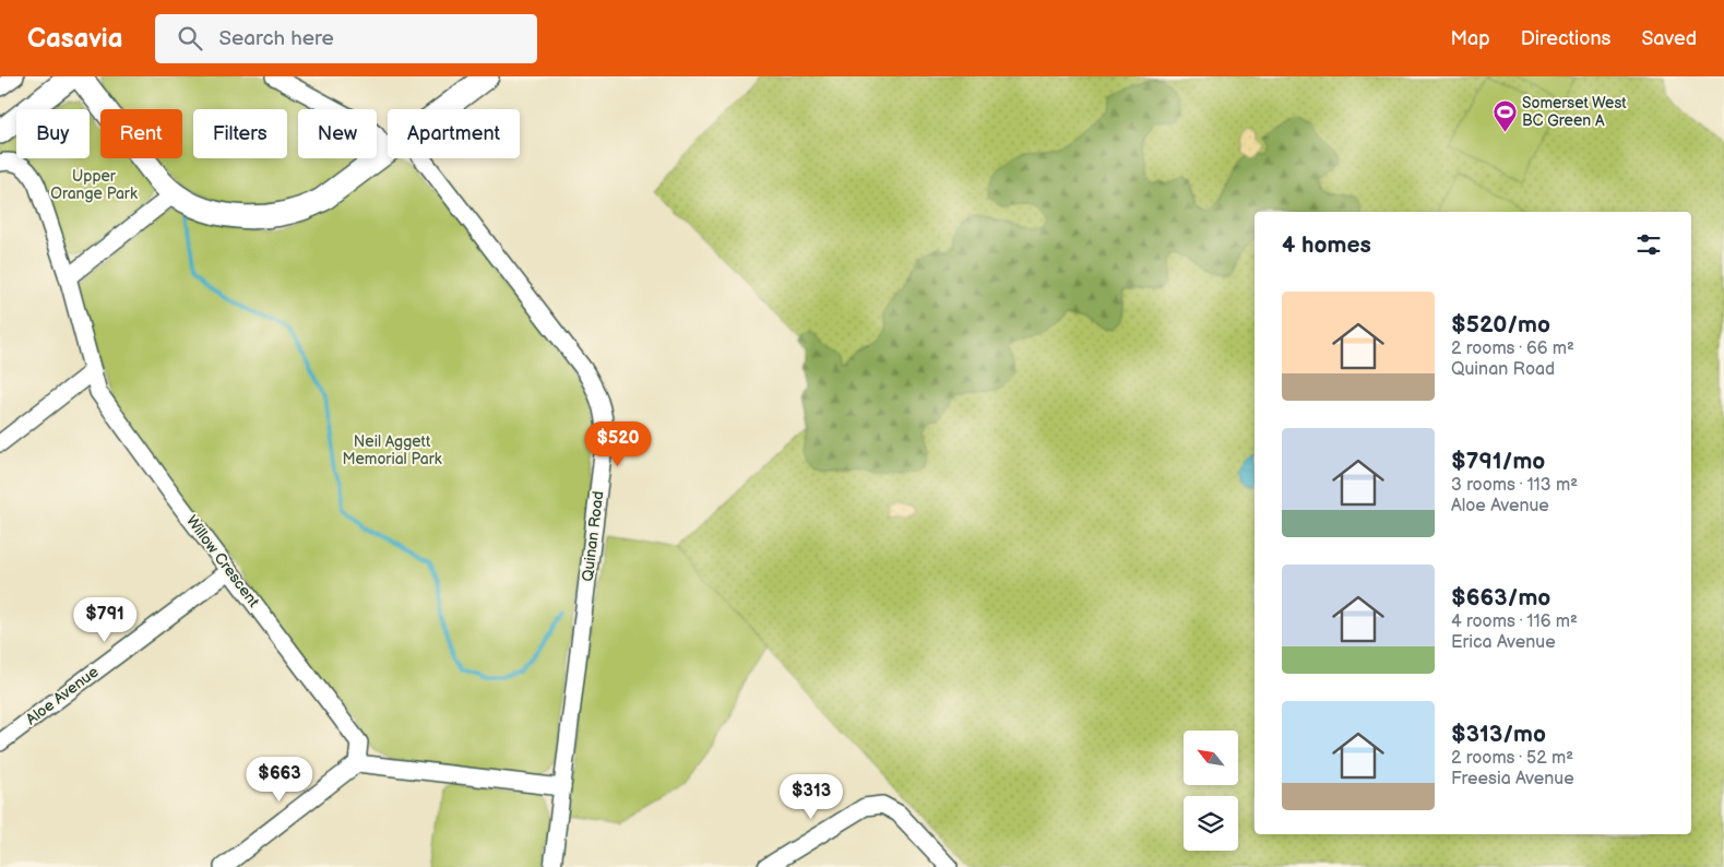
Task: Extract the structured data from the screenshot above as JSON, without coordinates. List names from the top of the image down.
{
  "streets": {
    "street": ["Quinan Road", "Willow Crescent", "Aloe Avenue"]
  },
  "crossings": [
    ["Willow Crescent", "Aloe Avenue"]
  ],
  "parks": ["Upper Orange Park", "Neil Aggett Memorial Park"],
  "places": {
    "sports": ["Somerset West BC Green A"]
  },
  "north": "top left",
  "page": {
    "header": "Casavia",
    "search": "Search here",
    "nav": ["Map", "Directions", "Saved"],
    "chip": [
      "Buy",
      "Rent",
      "Filters",
      "New",
      "Apartment"
    ],
    "heading": "4 homes",
    "list": [
      {
        "name": "$520/mo",
        "note": "2 rooms · 66 m² · Quinan Road"
      },
      {
        "name": "$791/mo",
        "note": "3 rooms · 113 m² · Aloe Avenue"
      },
      {
        "name": "$663/mo",
        "note": "4 rooms · 116 m² · Erica Avenue"
      },
      {
        "name": "$313/mo",
        "note": "2 rooms · 52 m² · Freesia Avenue"
      }
    ],
    "price": [
      "$520",
      "$791",
      "$663",
      "$313"
    ]
  }
}
